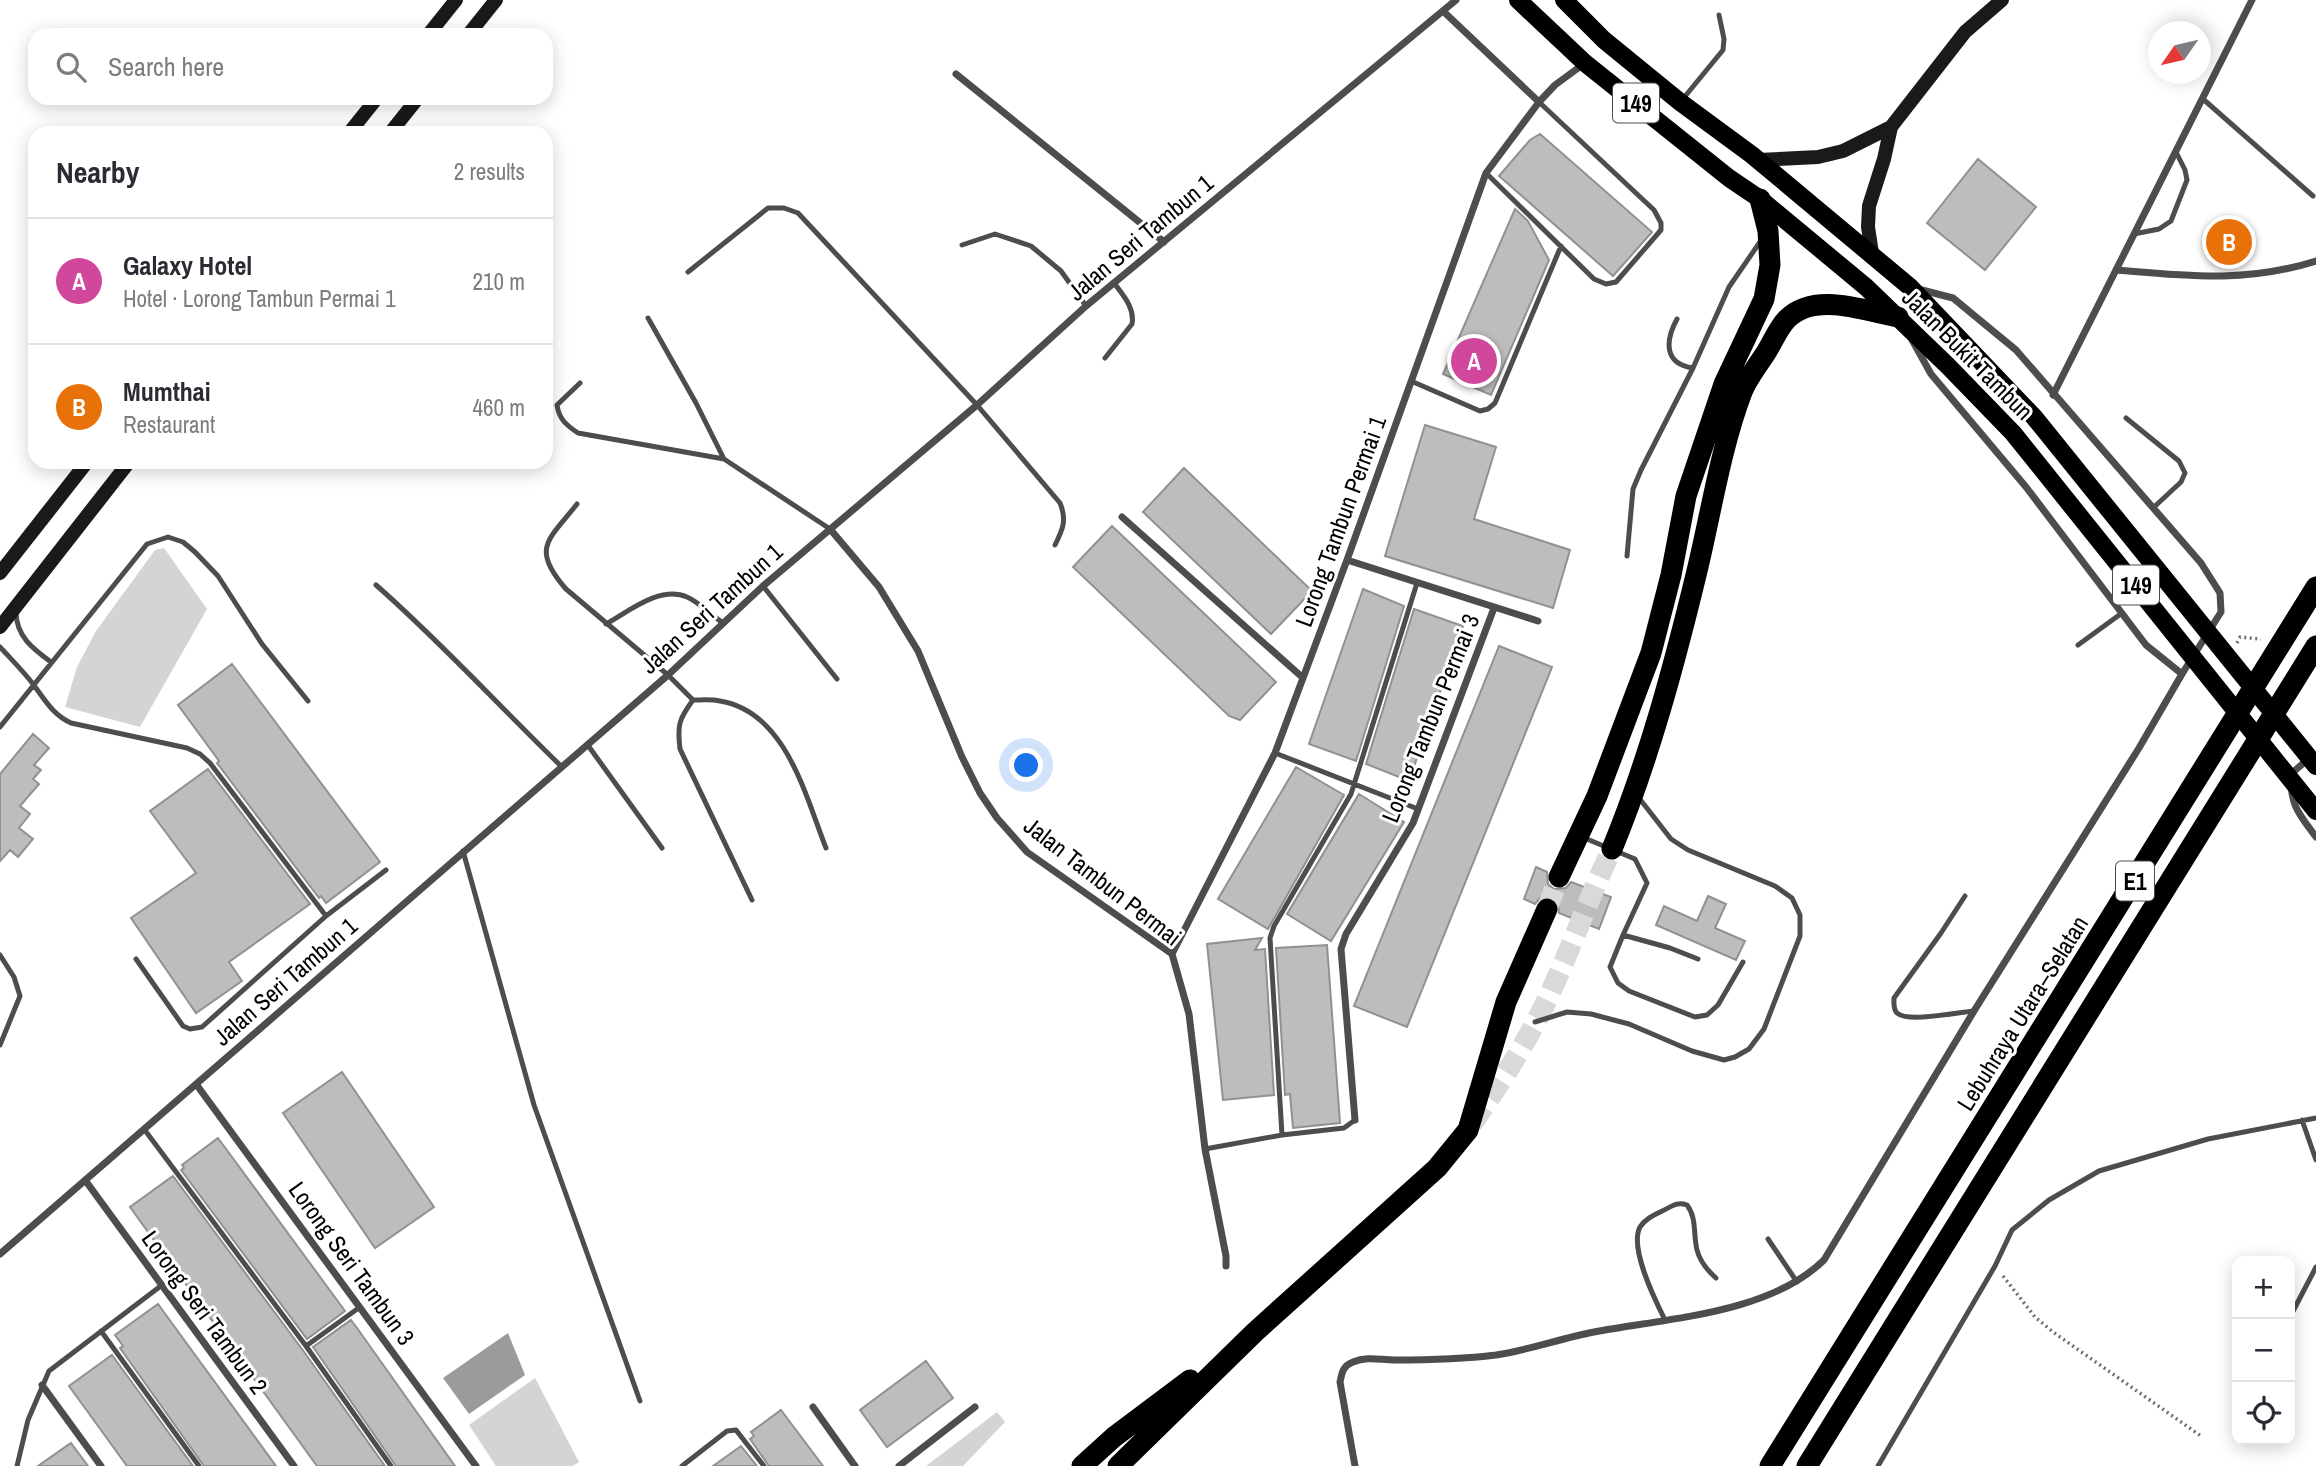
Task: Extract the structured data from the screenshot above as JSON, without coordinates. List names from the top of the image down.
{
  "streets": {
    "highway": ["E1", "Lebuhraya Utara–Selatan"],
    "main road": ["149", "Jalan Bukit Tambun"],
    "street": [
      "Jalan Seri Tambun 1",
      "Lorong Tambun Permai 1",
      "Lorong Tambun Permai 3",
      "Jalan Tambun Permai",
      "Lorong Seri Tambun 3",
      "Lorong Seri Tambun 2"
    ]
  },
  "crossings": [
    ["Jalan Seri Tambun 1", "Jalan Tambun Permai"],
    ["Jalan Seri Tambun 1", "Lorong Seri Tambun 3"],
    ["Jalan Seri Tambun 1", "Lorong Seri Tambun 2"],
    ["Jalan Bukit Tambun", "Lorong Tambun Permai 1"],
    ["Lorong Tambun Permai 1", "Jalan Tambun Permai"]
  ],
  "north": "bottom left",
  "page": {
    "search": "Search here",
    "heading": ["Nearby", "2 results"],
    "pins": ["B", "A"],
    "list": [
      {
        "mark": "A",
        "name": "Galaxy Hotel",
        "note": "Hotel · Lorong Tambun Permai 1",
        "value": "210 m"
      },
      {
        "mark": "B",
        "name": "Mumthai",
        "note": "Restaurant",
        "value": "460 m"
      }
    ],
    "map_buttons": ["+", "−"]
  }
}
